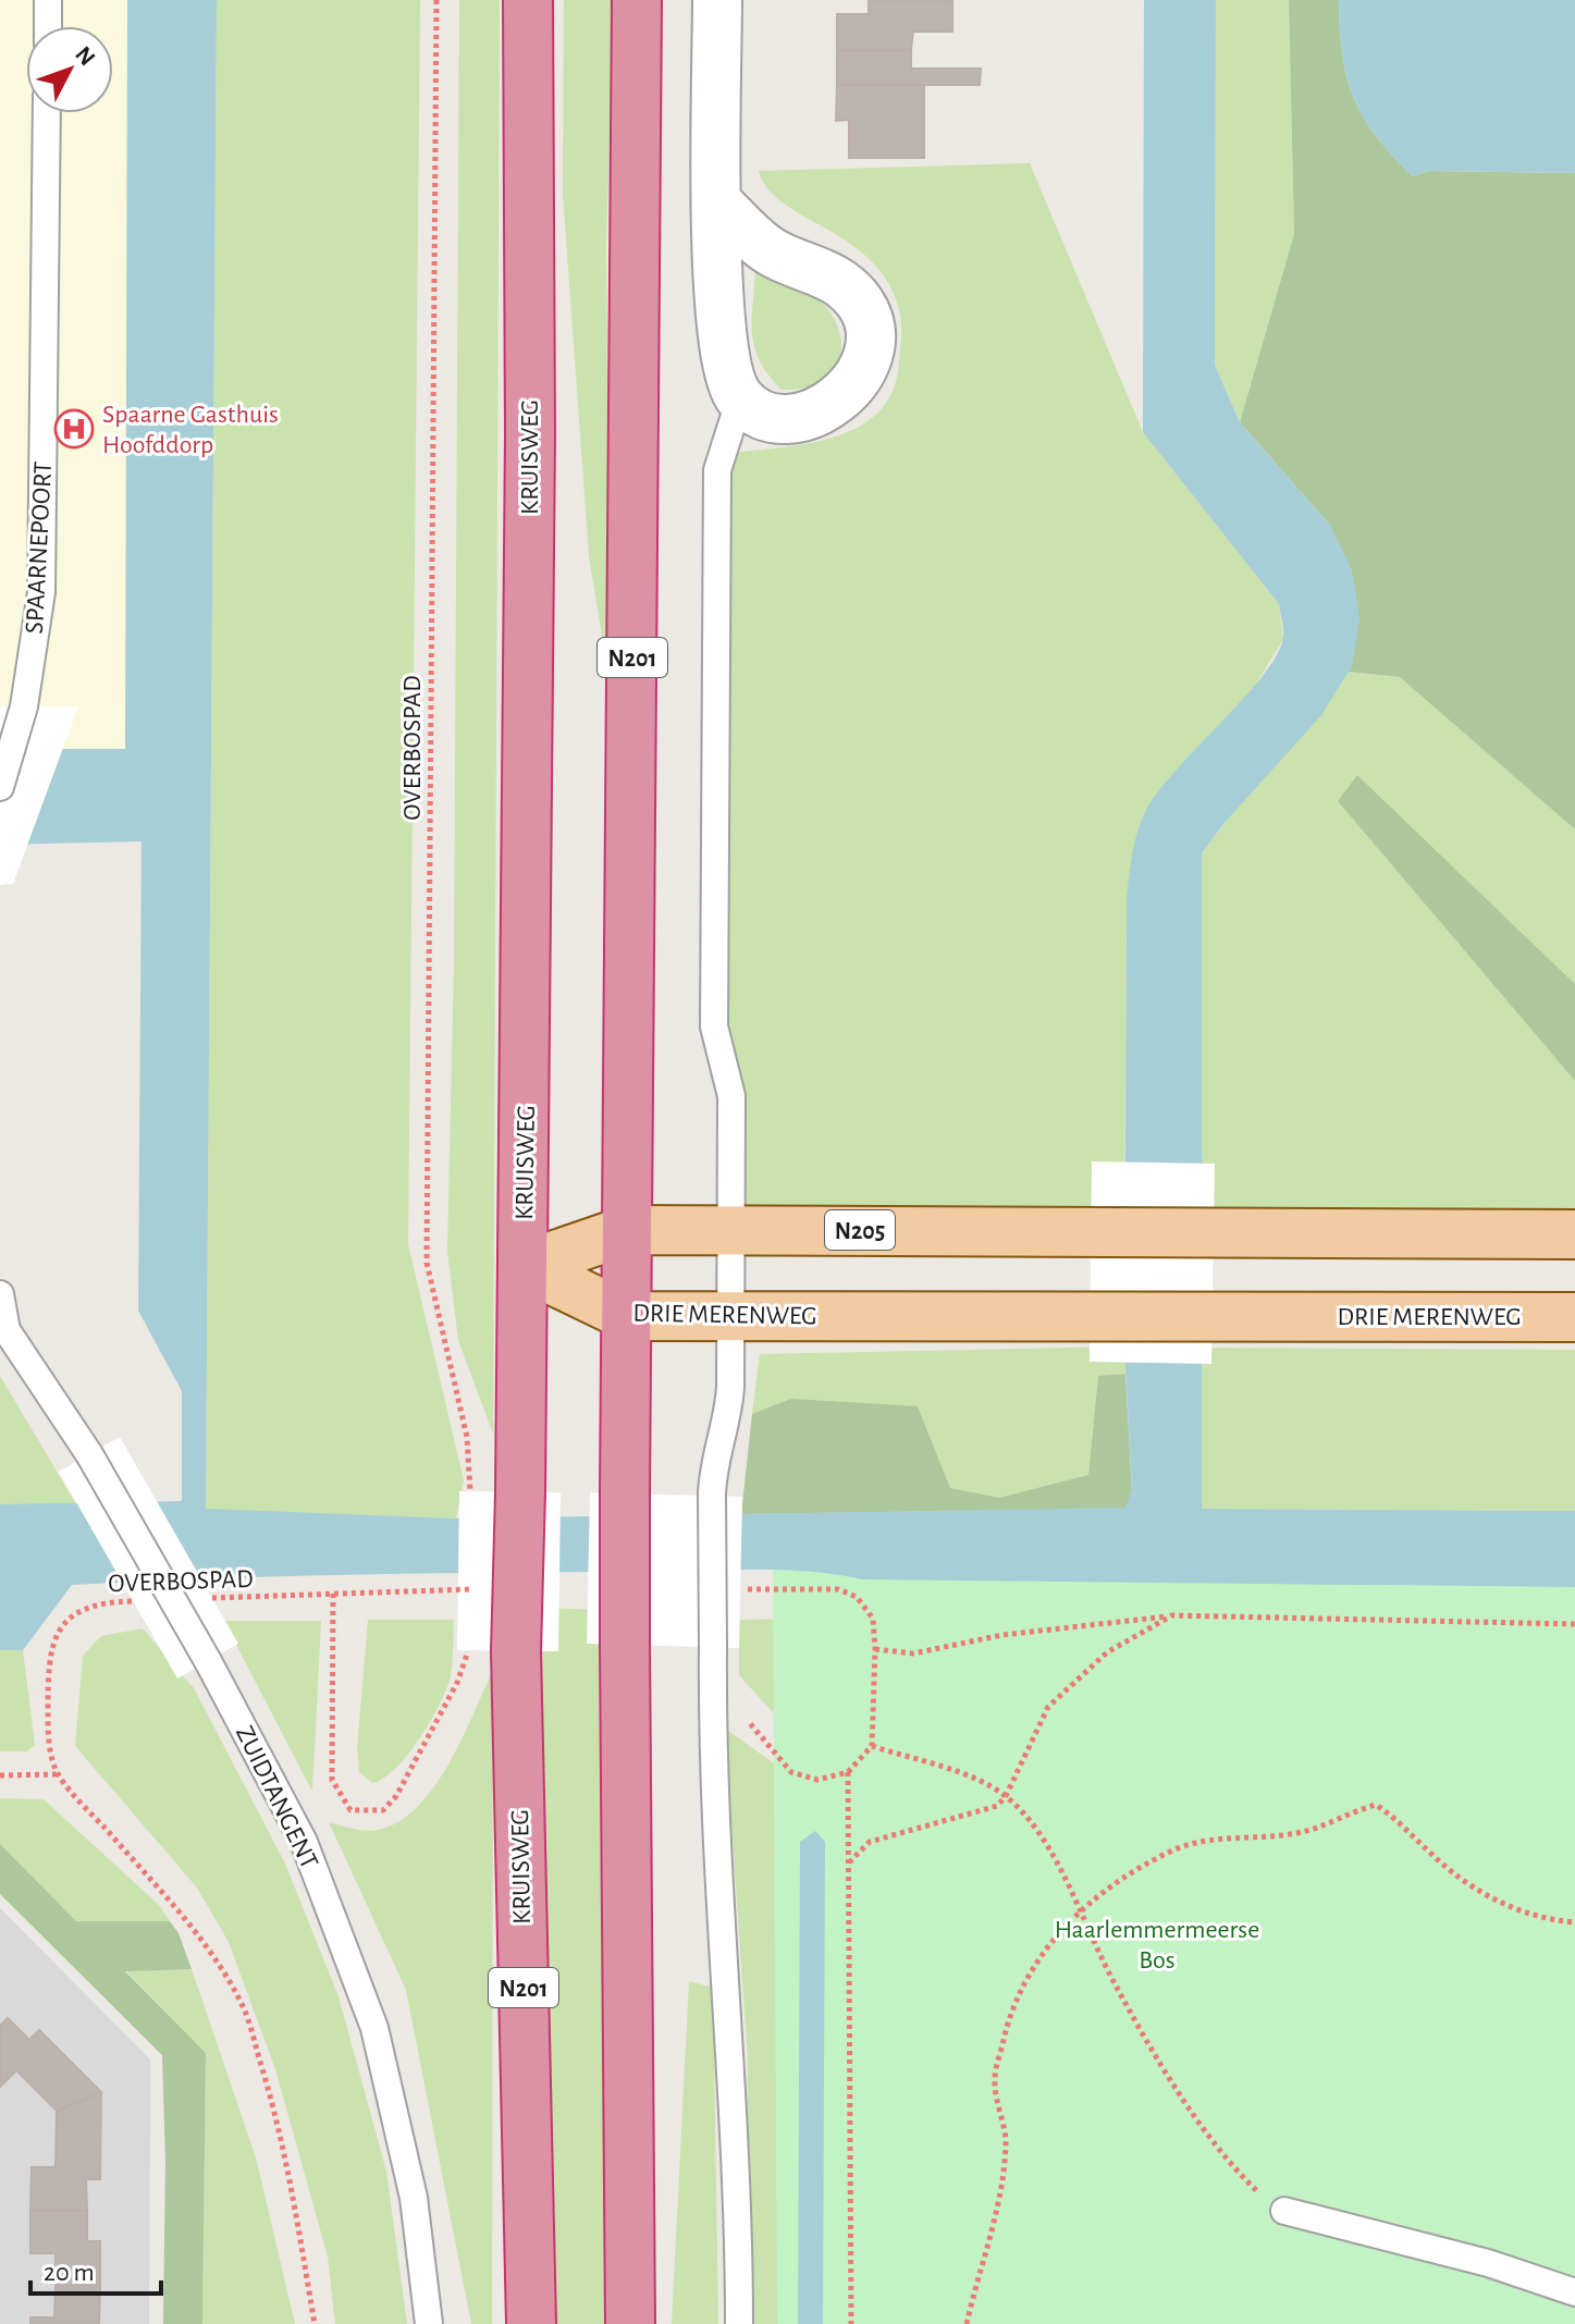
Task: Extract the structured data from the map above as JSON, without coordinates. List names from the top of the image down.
{
  "streets": {
    "highway": ["KRUISWEG", "N201"],
    "main road": ["N205", "DRIE MERENWEG"],
    "lane": ["SPAARNEPOORT", "ZUIDTANGENT"],
    "path": ["OVERBOSPAD"]
  },
  "crossings": [
    ["KRUISWEG", "N205"],
    ["KRUISWEG", "DRIE MERENWEG"],
    ["N201", "N205"],
    ["N201", "DRIE MERENWEG"],
    ["N205", "DRIE MERENWEG"]
  ],
  "parks": ["Haarlemmermeerse Bos"],
  "places": {
    "hospital": ["Spaarne Gasthuis Hoofddorp"]
  },
  "scale_bar": "20 m",
  "north": "top right"
}
